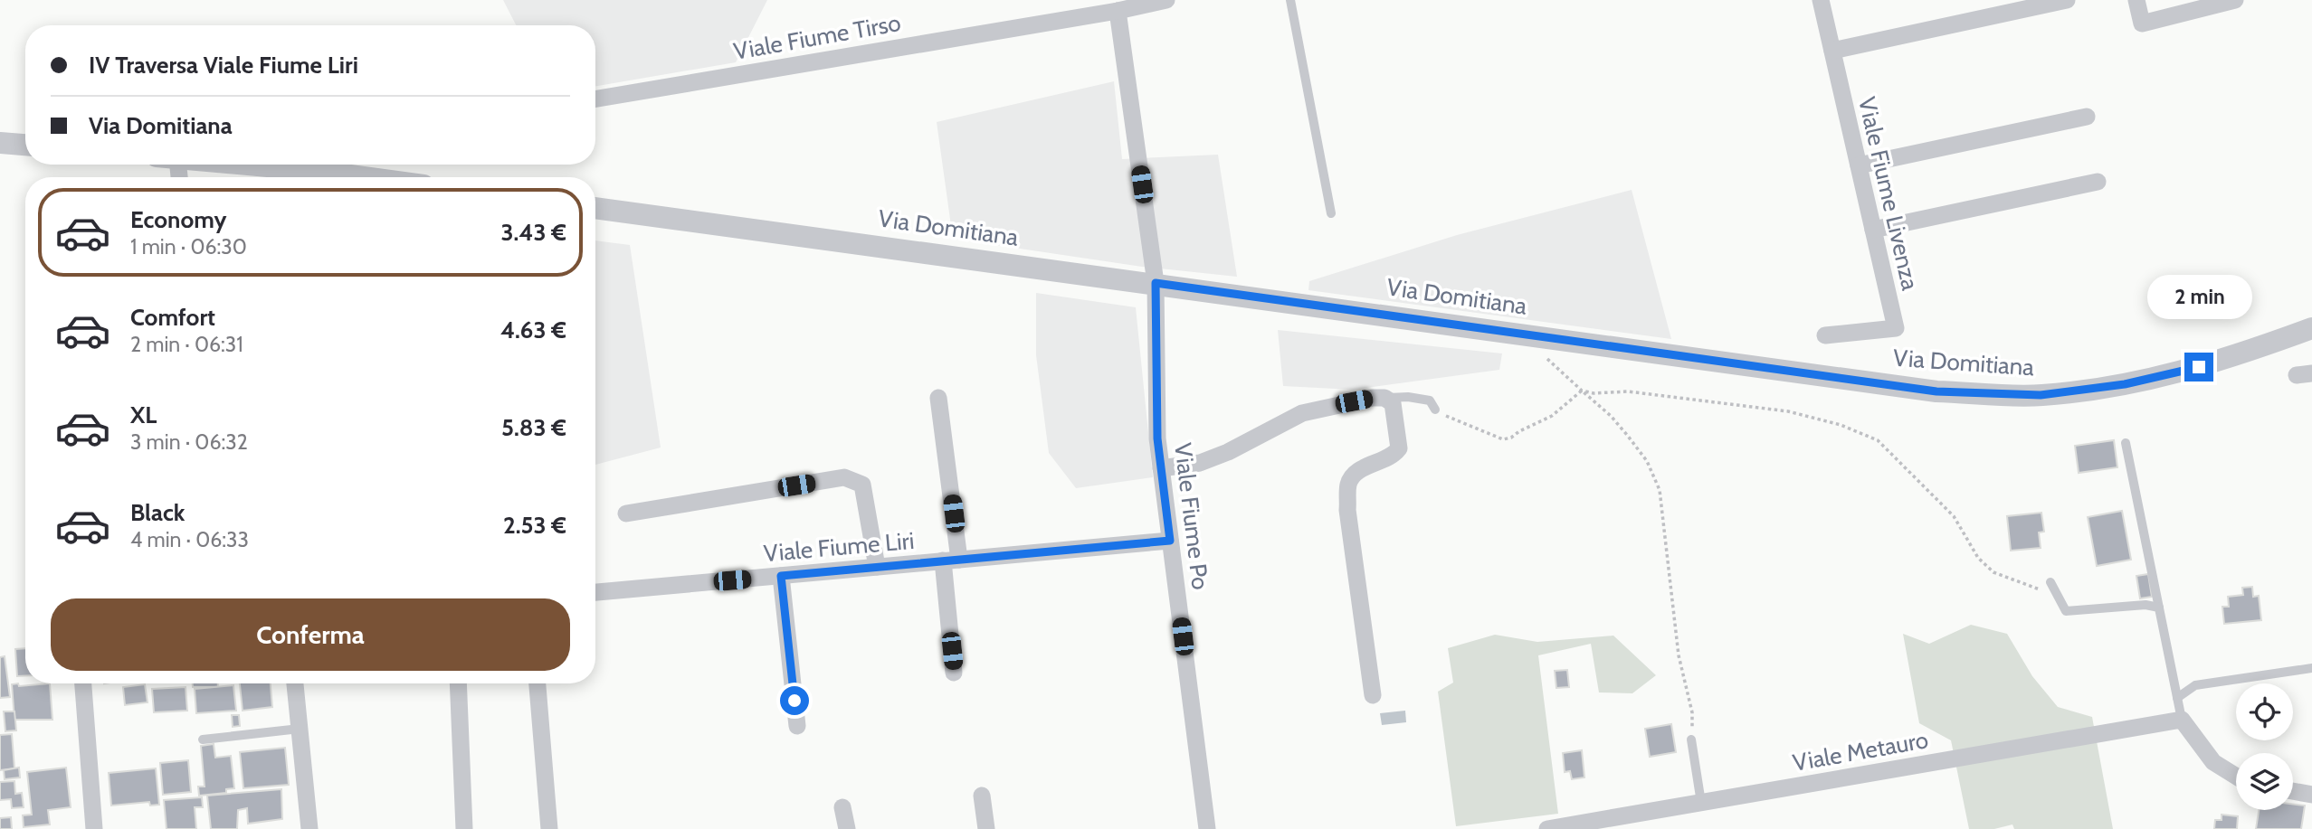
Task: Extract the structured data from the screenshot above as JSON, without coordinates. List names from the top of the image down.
{
  "streets": {
    "street": [
      "Viale Fiume Tirso",
      "Viale Fiume Livenza",
      "Via Domitiana",
      "Viale Fiume Po",
      "Viale Fiume Liri",
      "Viale Metauro"
    ]
  },
  "crossings": [
    ["Viale Fiume Tirso", "Viale Fiume Po"],
    ["Via Domitiana", "Viale Fiume Po"],
    ["Viale Fiume Po", "Viale Fiume Liri"]
  ],
  "page": {
    "banner": ["IV Traversa Viale Fiume Liri", "Via Domitiana"],
    "list": [
      {
        "name": "Economy",
        "note": "1 min · 06:30",
        "value": "3.43 €"
      },
      {
        "name": "Comfort",
        "note": "2 min · 06:31",
        "value": "4.63 €"
      },
      {
        "name": "XL",
        "note": "3 min · 06:32",
        "value": "5.83 €"
      },
      {
        "name": "Black",
        "note": "4 min · 06:33",
        "value": "2.53 €"
      }
    ],
    "bubble": "2 min",
    "buttons": "Conferma"
  }
}
